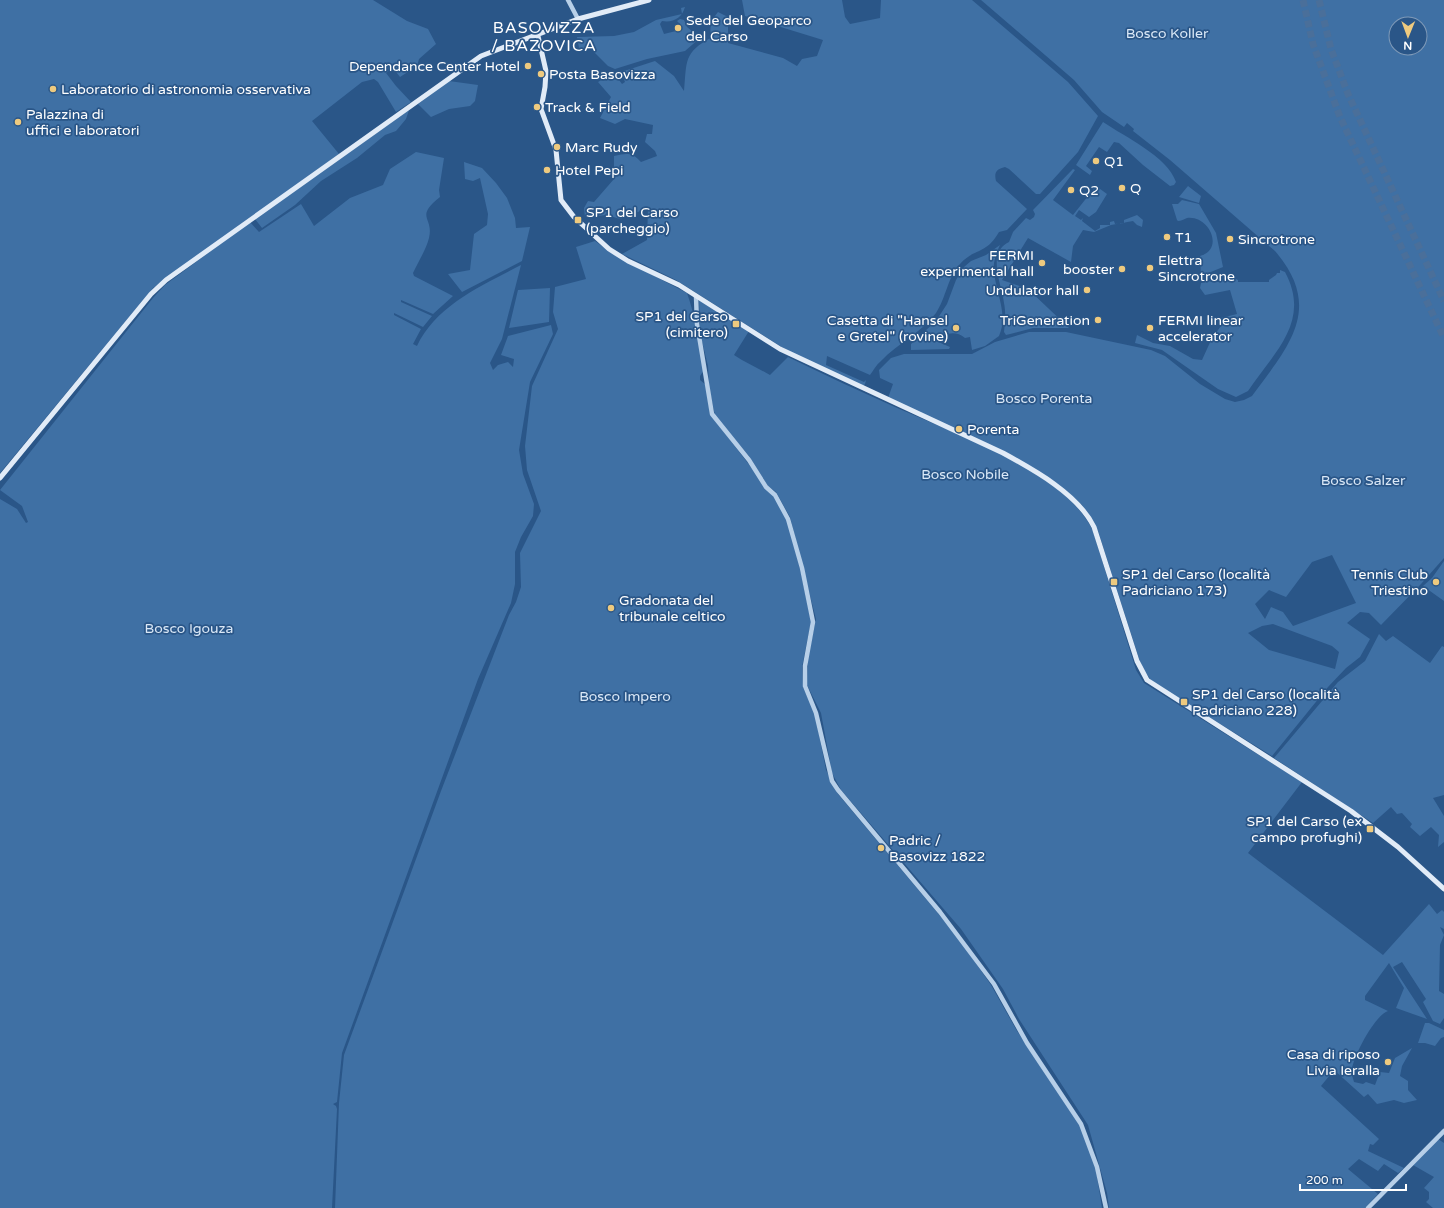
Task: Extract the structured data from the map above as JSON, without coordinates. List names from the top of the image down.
{
  "districts": ["BASOVIZZA / BAZOVICA"],
  "parks": [
    "Bosco Koller",
    "Bosco Porenta",
    "Bosco Nobile",
    "Bosco Salzer",
    "Bosco Igouza",
    "Bosco Impero"
  ],
  "places": {
    "other": [
      "Sede del Geoparco del Carso",
      "Dependance Center Hotel",
      "Posta Basovizza",
      "Laboratorio di astronomia osservativa",
      "Track & Field",
      "Palazzina di uffici e laboratori",
      "Marc Rudy",
      "Q1",
      "Hotel Pepi",
      "Q",
      "Q2",
      "T1",
      "Sincrotrone",
      "FERMI experimental hall",
      "Elettra Sincrotrone",
      "booster",
      "Undulator hall",
      "TriGeneration",
      "Casetta di \"Hansel e Gretel\" (rovine)",
      "FERMI linear accelerator",
      "Porenta",
      "Tennis Club Triestino",
      "Gradonata del tribunale celtico",
      "Padric / Basovizz 1822",
      "Casa di riposo Livia Ieralla"
    ],
    "transit": [
      "SP1 del Carso (parcheggio)",
      "SP1 del Carso (cimitero)",
      "SP1 del Carso (località Padriciano 173)",
      "SP1 del Carso (località Padriciano 228)",
      "SP1 del Carso (ex campo profughi)"
    ]
  },
  "scale_bar": "200 m",
  "north": "bottom"
}
